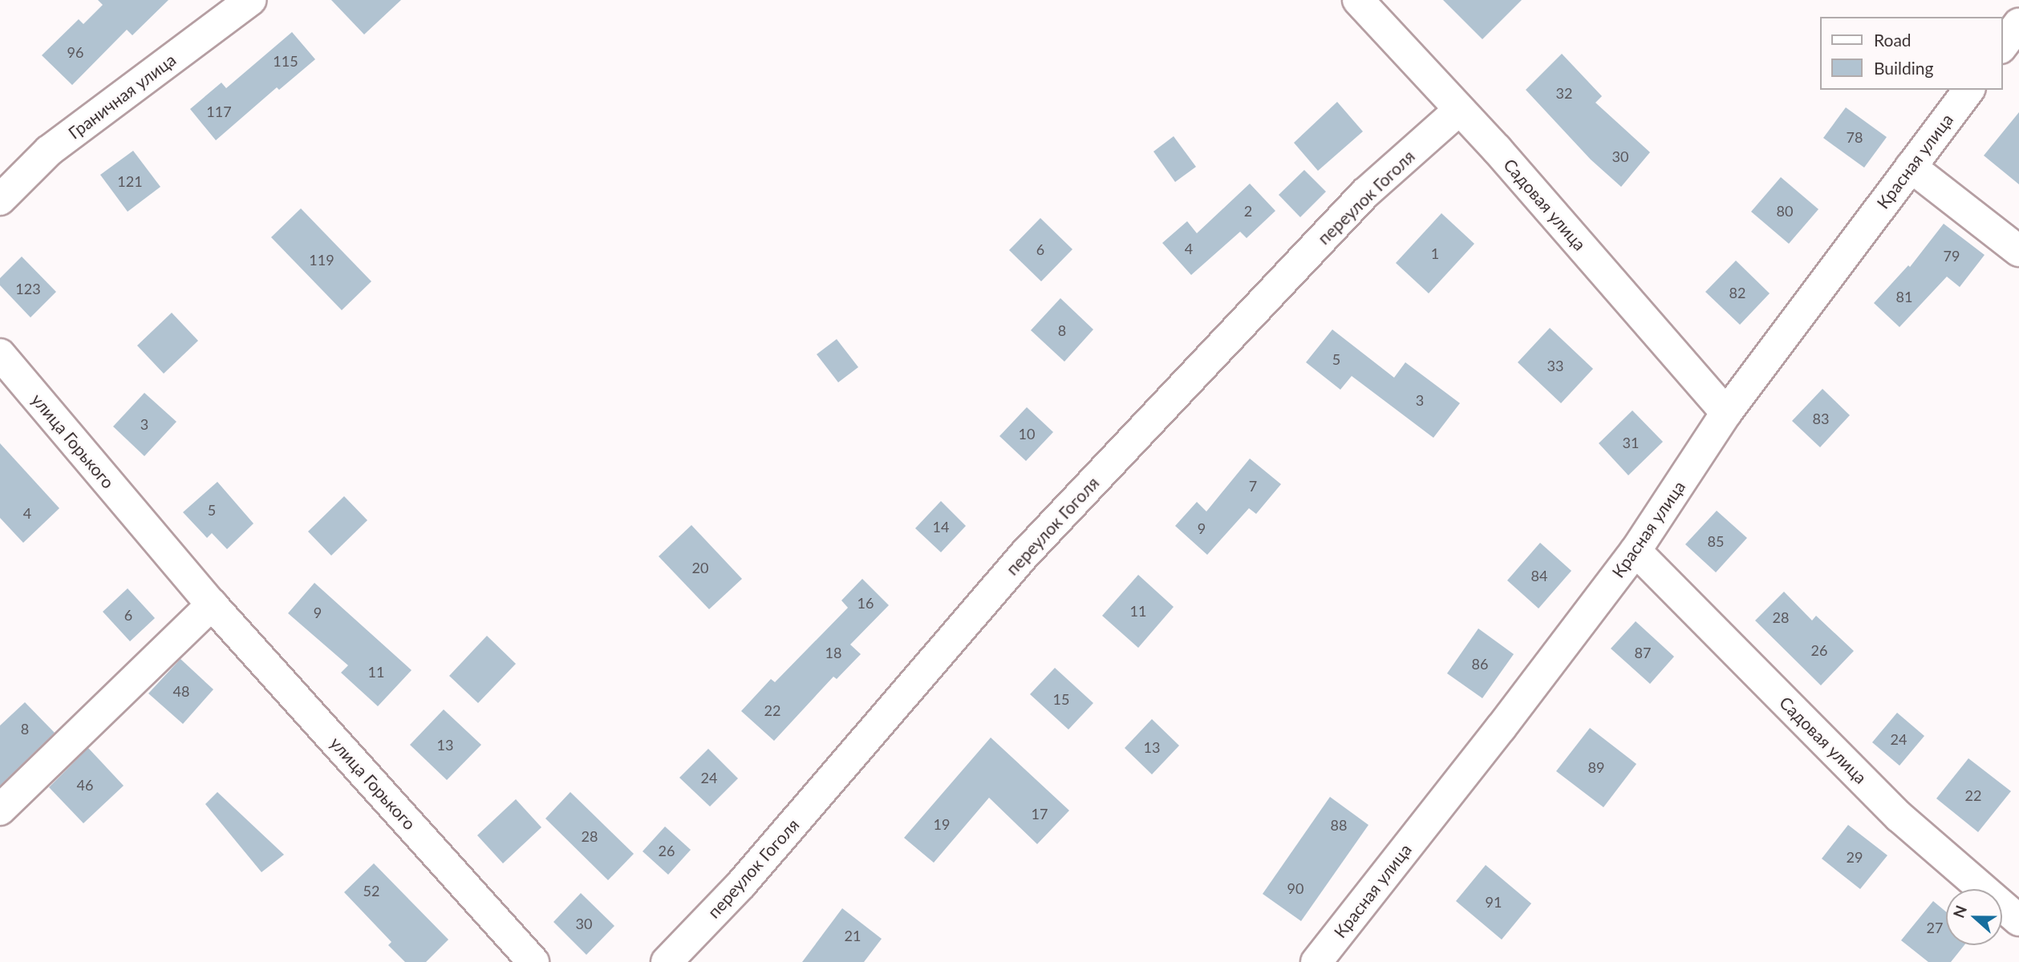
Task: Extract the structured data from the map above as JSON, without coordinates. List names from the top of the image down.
{
  "streets": {
    "street": [
      "Граничная улица",
      "Красная улица",
      "переулок Гоголя",
      "Садовая улица",
      "улица Горького"
    ]
  },
  "crossings": [
    ["Красная улица", "Садовая улица"],
    ["переулок Гоголя", "Садовая улица"]
  ],
  "house_numbers": [
    "96",
    "115",
    "32",
    "117",
    "78",
    "30",
    "121",
    "2",
    "80",
    "4",
    "6",
    "1",
    "79",
    "119",
    "123",
    "82",
    "81",
    "8",
    "5",
    "33",
    "3",
    "83",
    "3",
    "10",
    "31",
    "7",
    "5",
    "4",
    "14",
    "9",
    "85",
    "20",
    "84",
    "16",
    "11",
    "9",
    "6",
    "28",
    "26",
    "18",
    "87",
    "86",
    "11",
    "48",
    "15",
    "22",
    "8",
    "24",
    "13",
    "13",
    "89",
    "24",
    "46",
    "22",
    "17",
    "19",
    "88",
    "28",
    "26",
    "29",
    "90",
    "52",
    "91",
    "30",
    "27",
    "21"
  ],
  "legend": ["Road", "Building"],
  "north": "left"
}
